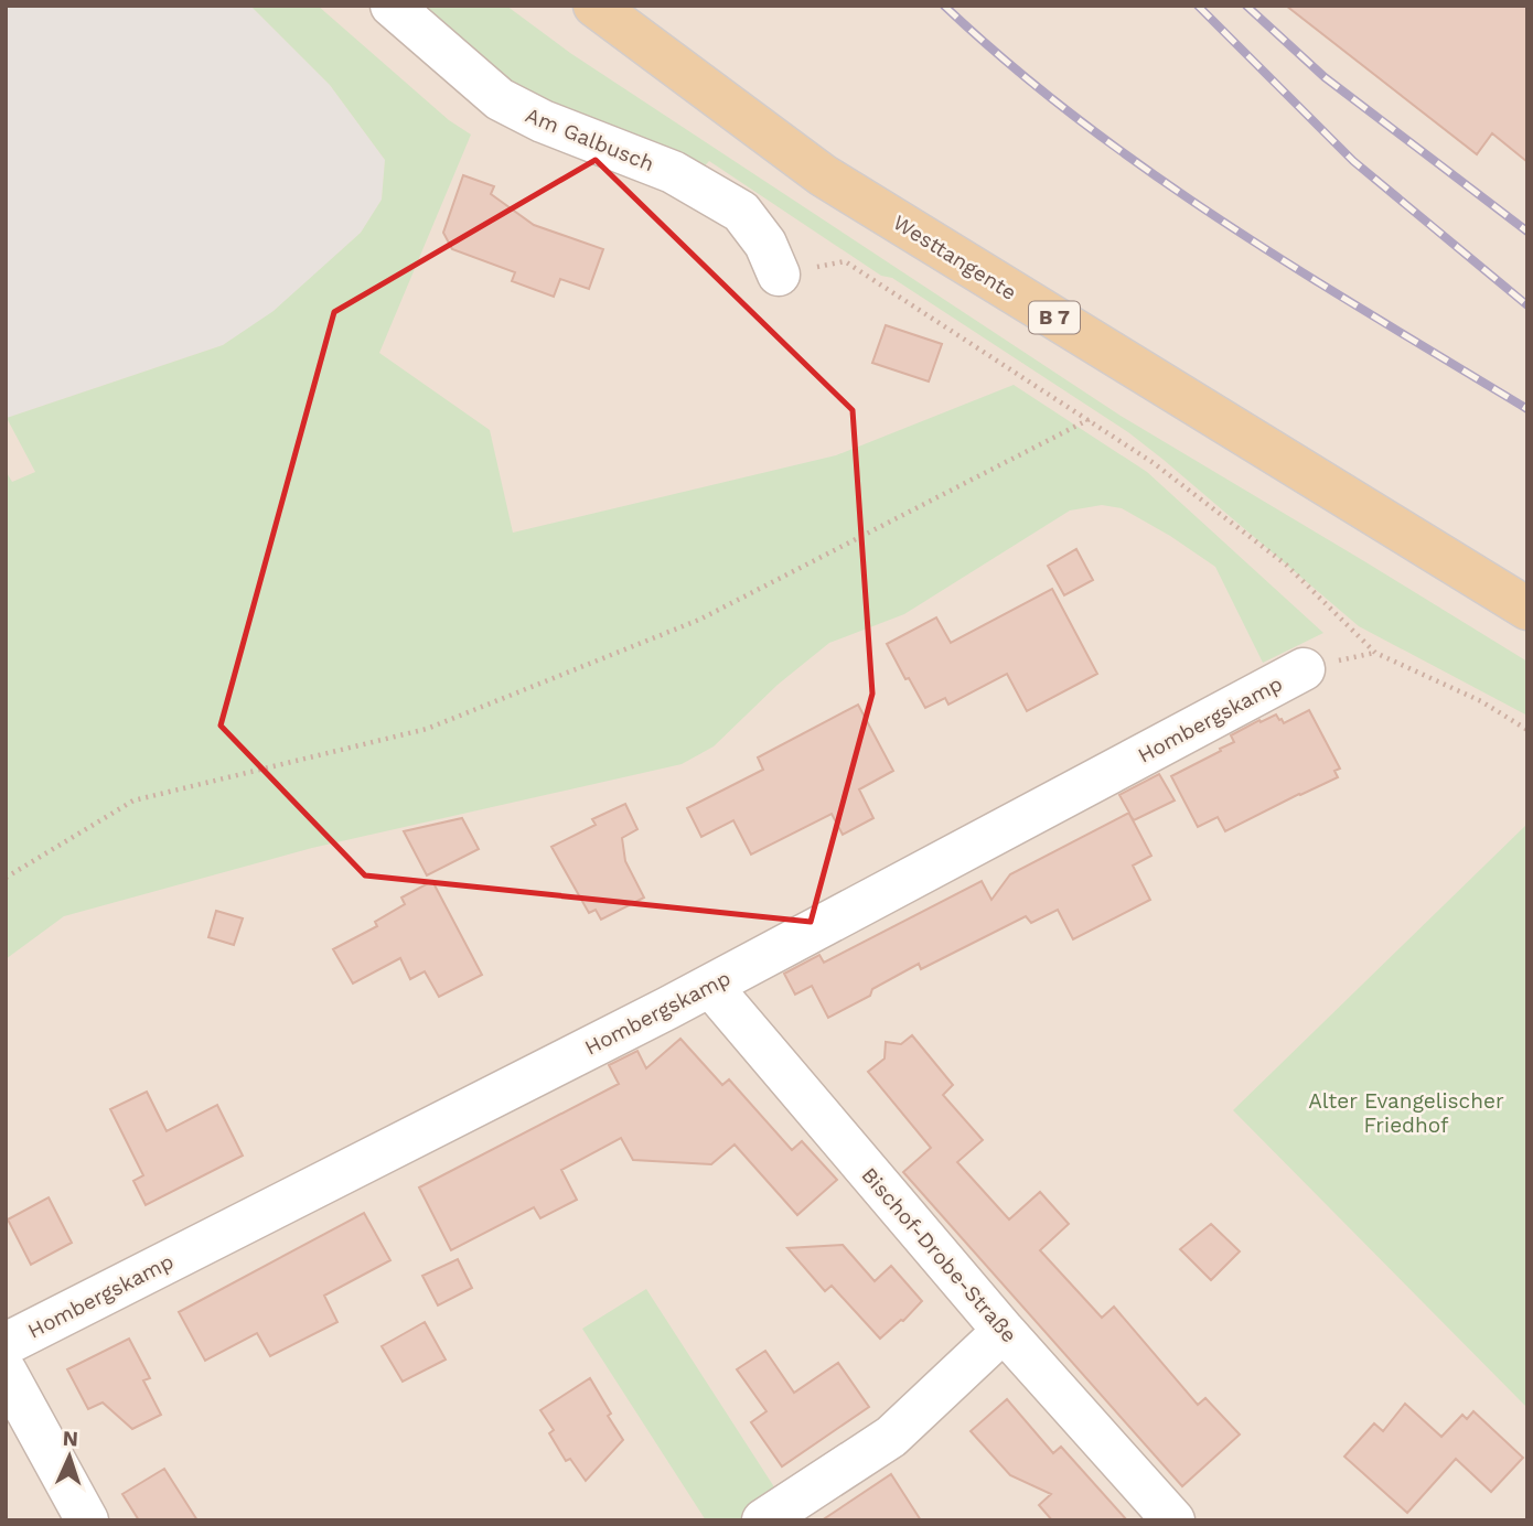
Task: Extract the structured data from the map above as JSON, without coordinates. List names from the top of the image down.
{
  "streets": {
    "main road": ["Westtangente", "B 7"],
    "street": ["Am Galbusch", "Hombergskamp", "Bischof-Drobe-Straße"]
  },
  "crossings": [
    ["Hombergskamp", "Bischof-Drobe-Straße"]
  ],
  "parks": ["Alter Evangelischer Friedhof"],
  "north": "top"
}
